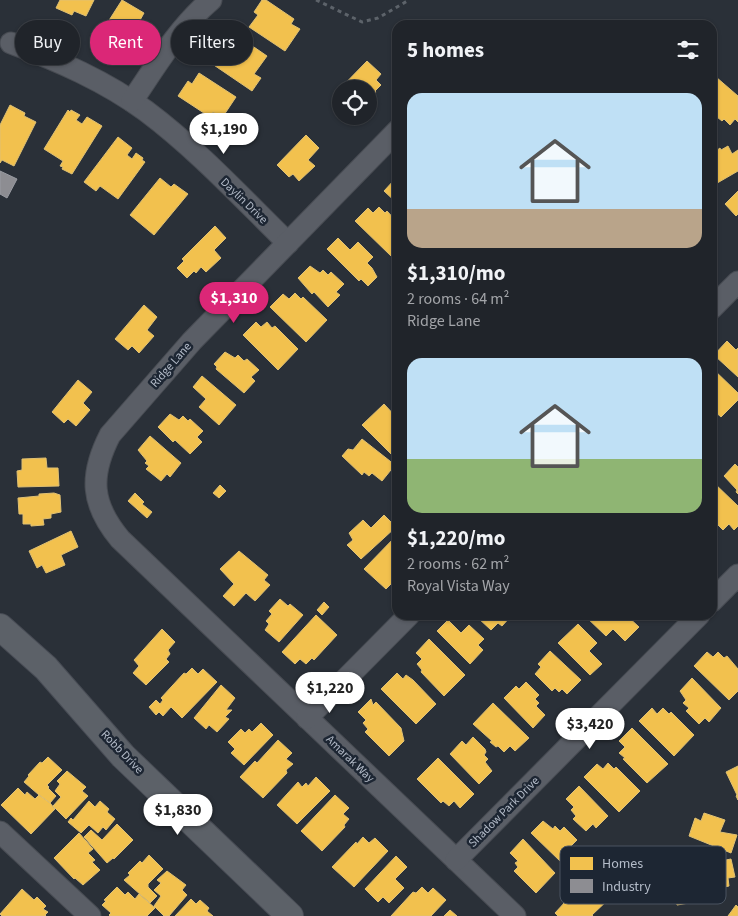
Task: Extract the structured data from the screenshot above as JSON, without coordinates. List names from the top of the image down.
{
  "streets": {
    "main road": ["Robb Drive"],
    "street": [
      "Daylin Drive",
      "Ridge Lane",
      "Amarak Way",
      "Shadow Park Drive"
    ]
  },
  "crossings": [
    ["Daylin Drive", "Ridge Lane"],
    ["Ridge Lane", "Amarak Way"],
    ["Amarak Way", "Shadow Park Drive"]
  ],
  "legend": ["Homes", "Industry"],
  "page": {
    "chip": ["Buy", "Rent", "Filters"],
    "heading": "5 homes",
    "list": [
      {
        "name": "$1,310/mo",
        "note": "2 rooms · 64 m² · Ridge Lane"
      },
      {
        "name": "$1,220/mo",
        "note": "2 rooms · 62 m² · Royal Vista Way"
      }
    ],
    "price": [
      "$1,190",
      "$1,310",
      "$1,220",
      "$3,420",
      "$1,830"
    ]
  }
}
